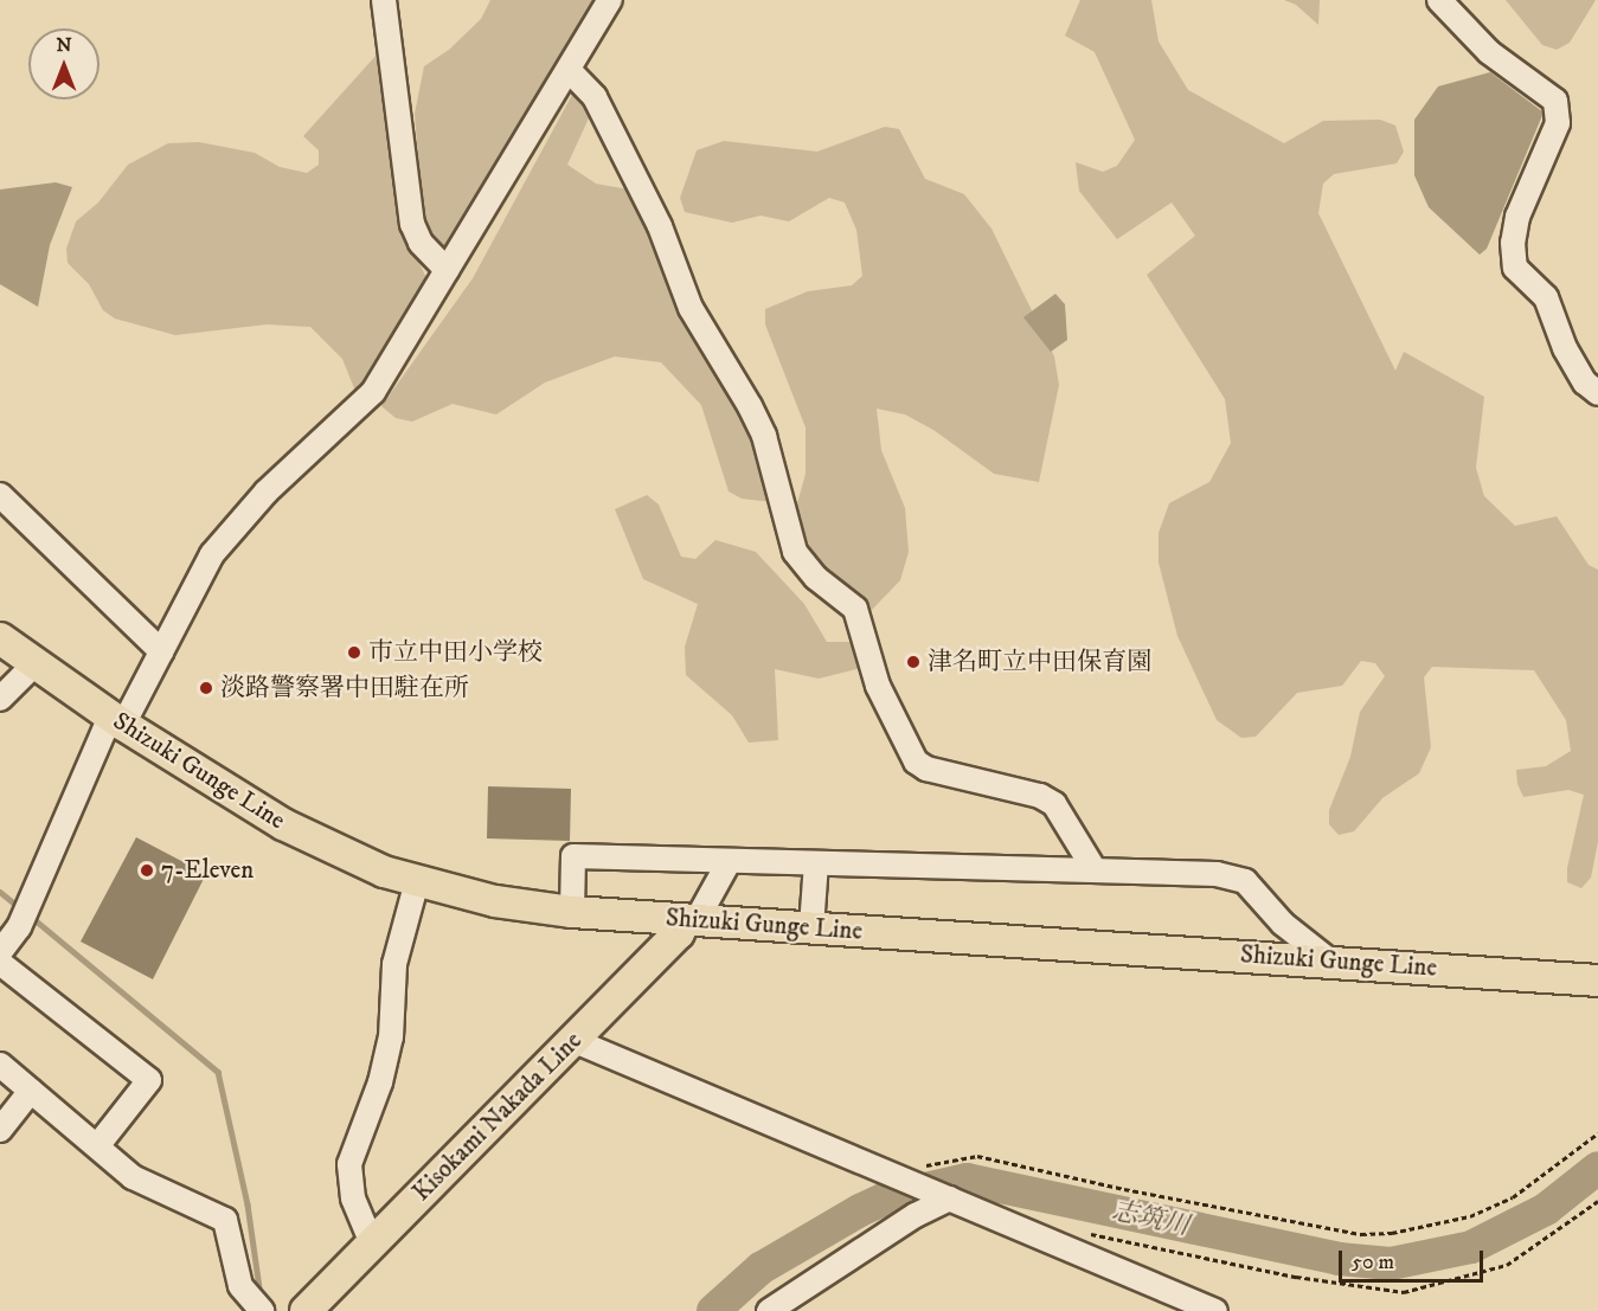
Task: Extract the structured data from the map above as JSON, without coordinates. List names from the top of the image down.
{
  "streets": {
    "main road": ["Shizuki Gunge Line", "Kisokami Nakada Line"]
  },
  "crossings": [
    ["Shizuki Gunge Line", "Kisokami Nakada Line"]
  ],
  "water": ["志筑川"],
  "places": [
    "市立中田小学校",
    "津名町立中田保育園",
    "淡路警察署中田駐在所",
    "7-Eleven"
  ],
  "scale_bar": "50 m",
  "north": "top"
}
